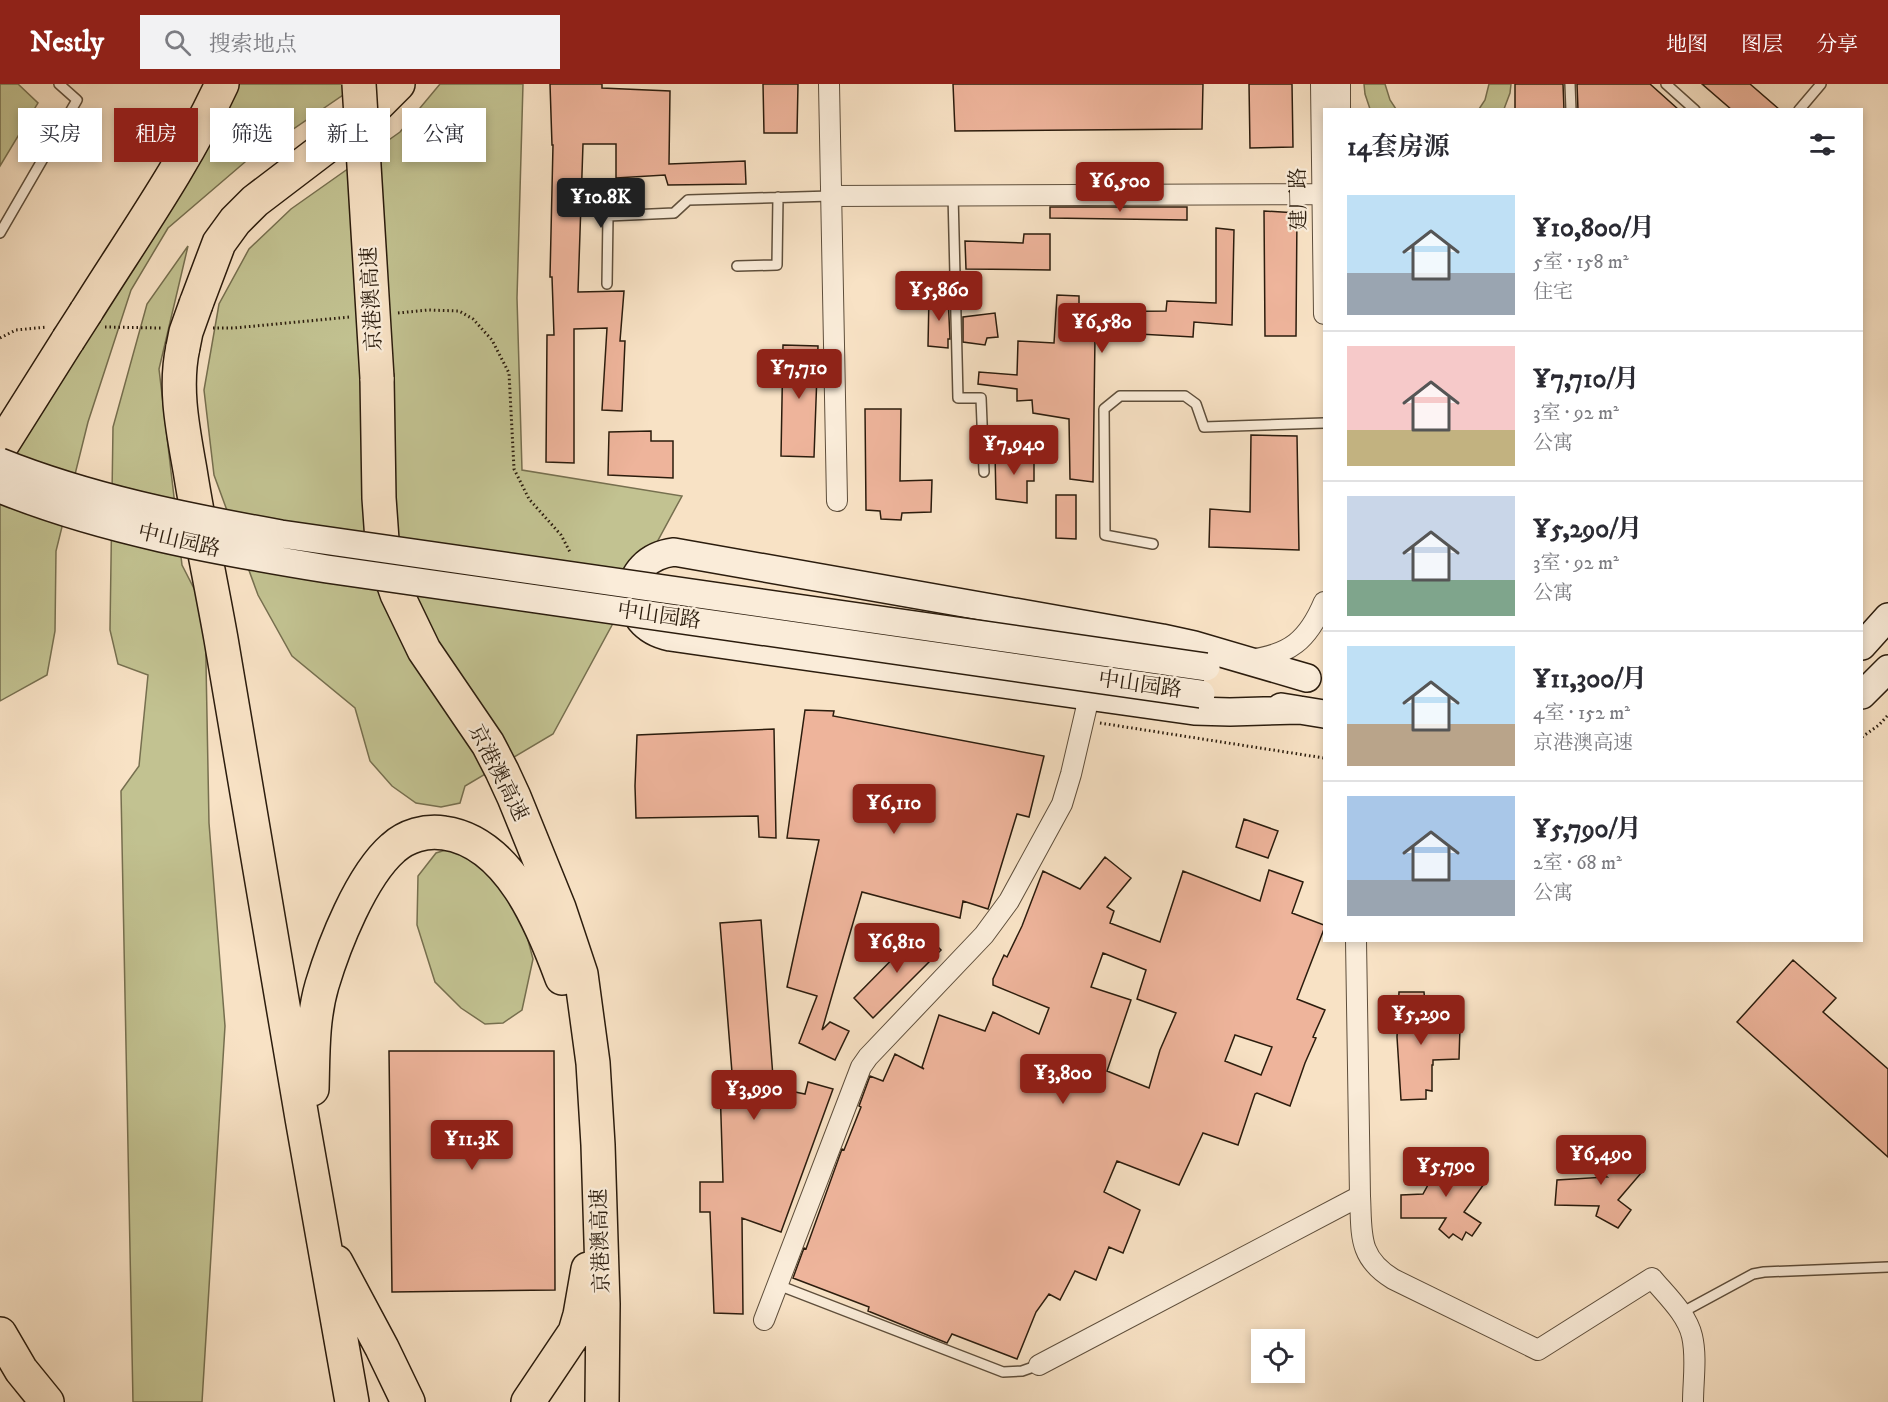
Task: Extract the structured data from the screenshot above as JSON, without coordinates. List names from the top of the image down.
{
  "streets": {
    "highway": ["京港澳高速"],
    "main road": ["中山园路"],
    "street": ["建厂路"]
  },
  "page": {
    "header": "Nestly",
    "search": "搜索地点",
    "nav": ["地图", "图层", "分享"],
    "chip": [
      "买房",
      "租房",
      "筛选",
      "新上",
      "公寓"
    ],
    "heading": "14套房源",
    "price": [
      "¥6,500",
      "¥10.8K",
      "¥5,860",
      "¥6,580",
      "¥7,710",
      "¥7,940",
      "¥6,110",
      "¥6,810",
      "¥5,290",
      "¥3,800",
      "¥3,990",
      "¥11.3K",
      "¥6,490",
      "¥5,790"
    ],
    "list": [
      {
        "name": "¥10,800/月",
        "note": "5室 · 158 m² · 住宅"
      },
      {
        "name": "¥7,710/月",
        "note": "3室 · 92 m² · 公寓"
      },
      {
        "name": "¥5,290/月",
        "note": "3室 · 92 m² · 公寓"
      },
      {
        "name": "¥11,300/月",
        "note": "4室 · 152 m² · 京港澳高速"
      },
      {
        "name": "¥5,790/月",
        "note": "2室 · 68 m² · 公寓"
      }
    ]
  }
}
